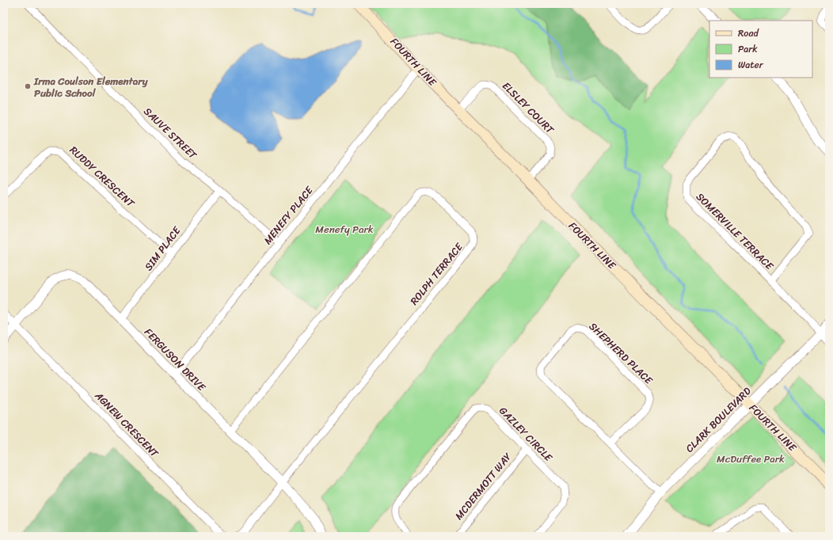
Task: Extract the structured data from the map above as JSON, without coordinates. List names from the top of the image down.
{
  "streets": {
    "main road": ["FOURTH LINE"],
    "street": [
      "ELSLEY COURT",
      "SAUVE STREET",
      "RUDDY CRESCENT",
      "MENEFY PLACE",
      "SOMERVILLE TERRACE",
      "SIM PLACE",
      "ROLPH TERRACE",
      "SHEPHERD PLACE",
      "FERGUSON DRIVE",
      "CLARK BOULEVARD",
      "AGNEW CRESCENT",
      "GAZLEY CIRCLE",
      "MCDERMOTT WAY"
    ]
  },
  "crossings": [
    ["FOURTH LINE", "ELSLEY COURT"],
    ["FOURTH LINE", "MENEFY PLACE"],
    ["FOURTH LINE", "CLARK BOULEVARD"],
    ["SAUVE STREET", "MENEFY PLACE"],
    ["SAUVE STREET", "SIM PLACE"],
    ["RUDDY CRESCENT", "SIM PLACE"],
    ["MENEFY PLACE", "FERGUSON DRIVE"],
    ["SOMERVILLE TERRACE", "CLARK BOULEVARD"],
    ["SIM PLACE", "FERGUSON DRIVE"],
    ["ROLPH TERRACE", "FERGUSON DRIVE"],
    ["SHEPHERD PLACE", "CLARK BOULEVARD"],
    ["FERGUSON DRIVE", "AGNEW CRESCENT"],
    ["GAZLEY CIRCLE", "MCDERMOTT WAY"]
  ],
  "parks": ["Menefy Park", "McDuffee Park"],
  "places": ["Irma Coulson Elementary Public School"],
  "legend": ["Road", "Park", "Water"]
}
